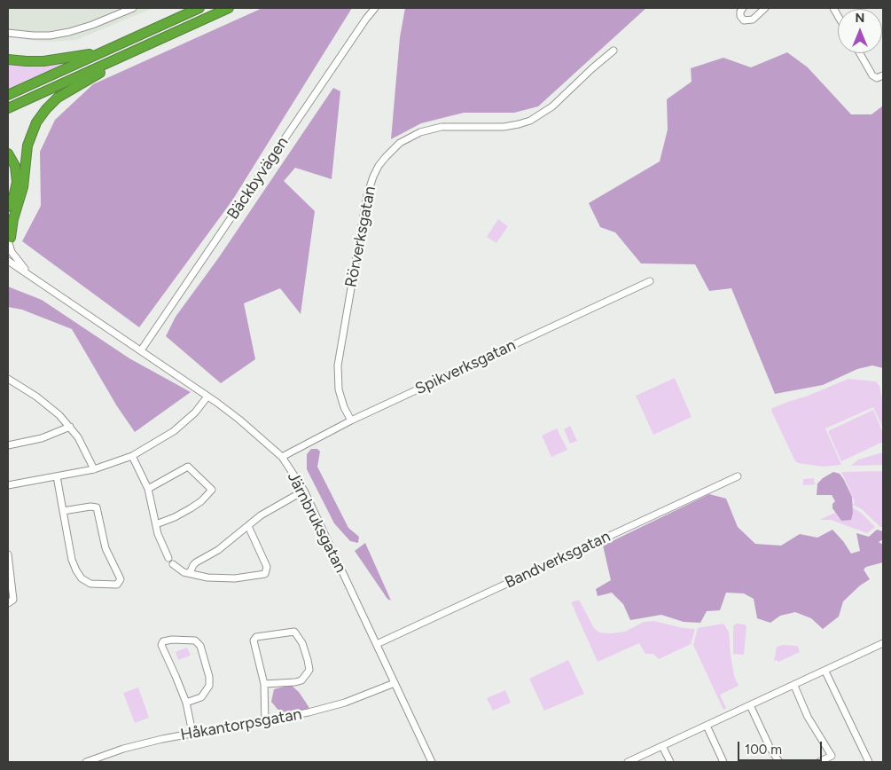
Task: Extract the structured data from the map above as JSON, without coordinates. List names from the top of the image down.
{
  "streets": {
    "street": [
      "Bäckbyvägen",
      "Rörverksgatan",
      "Spikverksgatan",
      "Järnbruksgatan",
      "Bandverksgatan",
      "Håkantorpsgatan"
    ]
  },
  "crossings": [
    ["Bäckbyvägen", "Järnbruksgatan"],
    ["Rörverksgatan", "Spikverksgatan"],
    ["Spikverksgatan", "Järnbruksgatan"],
    ["Järnbruksgatan", "Bandverksgatan"],
    ["Järnbruksgatan", "Håkantorpsgatan"]
  ],
  "scale_bar": "100 m",
  "north": "top"
}
